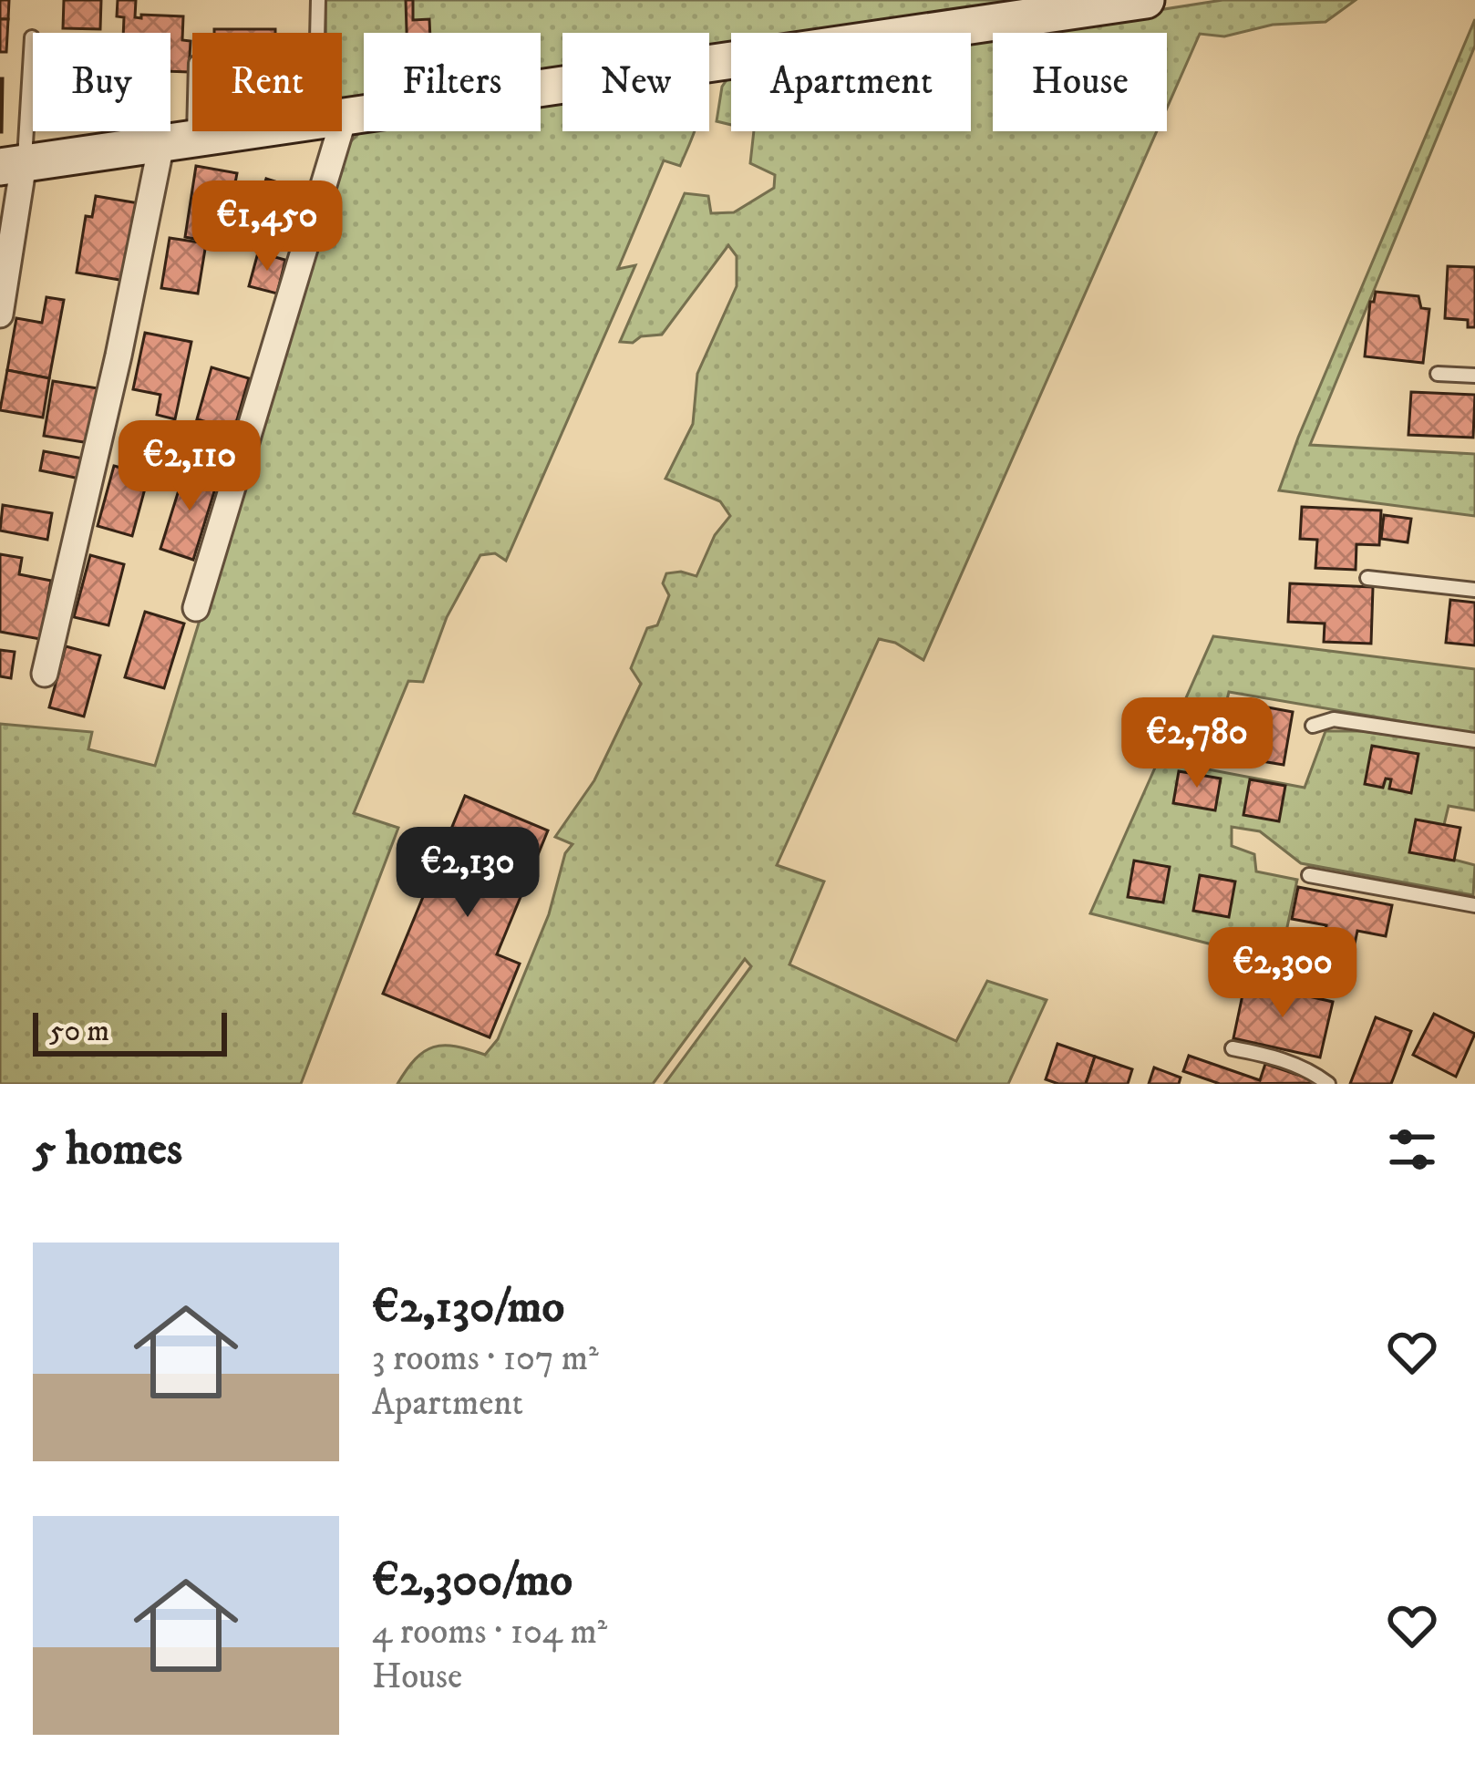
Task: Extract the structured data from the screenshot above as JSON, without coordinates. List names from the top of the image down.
{
  "scale_bar": "50 m",
  "page": {
    "chip": [
      "Buy",
      "Rent",
      "Filters",
      "New",
      "Apartment",
      "House"
    ],
    "price": [
      "€1,450",
      "€2,110",
      "€2,780",
      "€2,130",
      "€2,300"
    ],
    "scale": "50 m",
    "heading": "5 homes",
    "list": [
      {
        "name": "€2,130/mo",
        "note": "3 rooms · 107 m² · Apartment"
      },
      {
        "name": "€2,300/mo",
        "note": "4 rooms · 104 m² · House"
      }
    ]
  }
}
